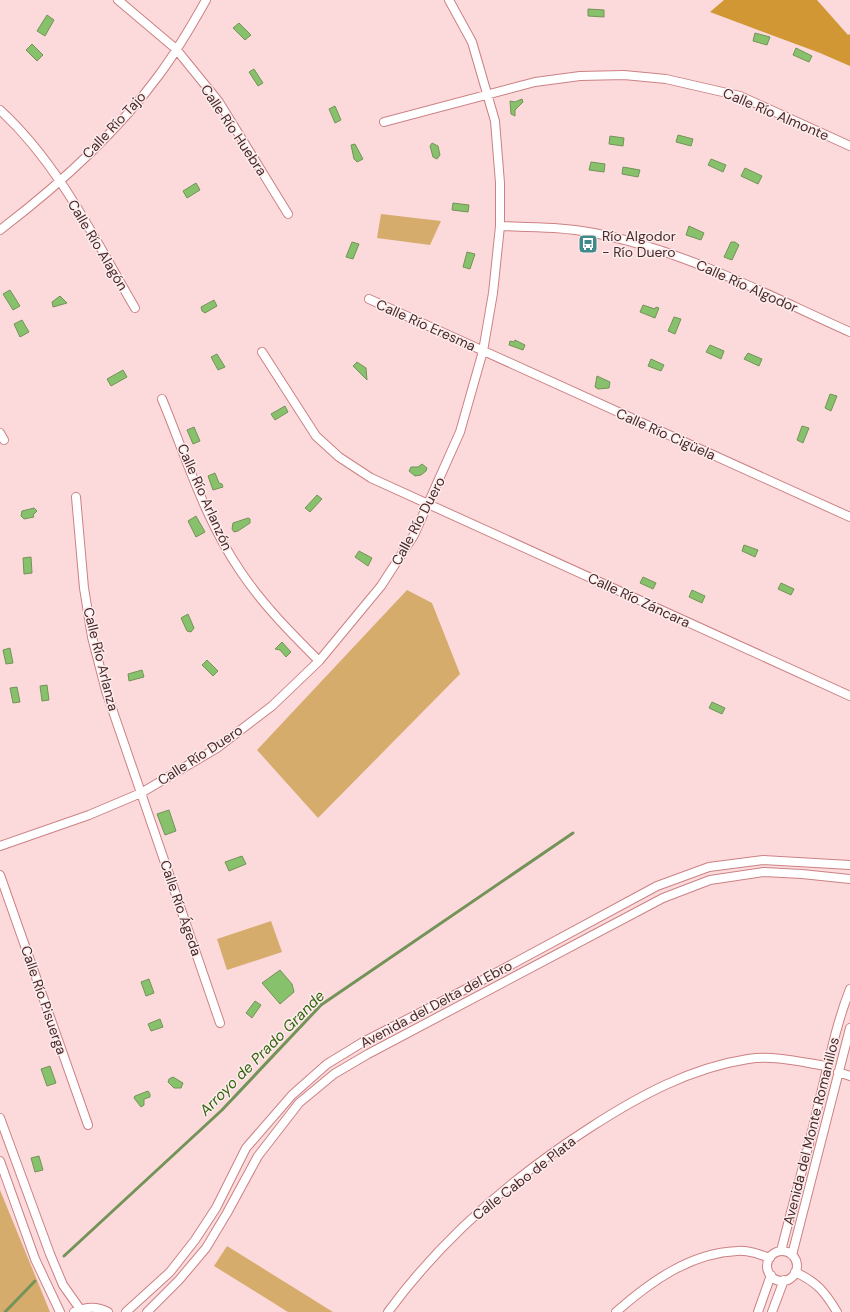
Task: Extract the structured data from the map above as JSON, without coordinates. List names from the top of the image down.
{
  "streets": {
    "street": [
      "Calle Río Almonte",
      "Calle Río Tajo",
      "Calle Río Huebra",
      "Calle Río Alagón",
      "Calle Río Algodor",
      "Calle Río Eresma",
      "Calle Río Cigüela",
      "Calle Río Arlanzón",
      "Calle Río Duero",
      "Calle Río Záncara",
      "Calle Río Arlanza",
      "Calle Río Ágeda",
      "Calle Río Pisuerga",
      "Avenida del Delta del Ebro",
      "Avenida del Monte Romanillos",
      "Calle Cabo de Plata"
    ]
  },
  "crossings": [
    ["Calle Río Almonte", "Calle Río Duero"],
    ["Calle Río Tajo", "Calle Río Huebra"],
    ["Calle Río Tajo", "Calle Río Alagón"],
    ["Calle Río Algodor", "Calle Río Duero"],
    ["Calle Río Eresma", "Calle Río Cigüela"],
    ["Calle Río Eresma", "Calle Río Duero"],
    ["Calle Río Cigüela", "Calle Río Duero"],
    ["Calle Río Arlanzón", "Calle Río Duero"],
    ["Calle Río Duero", "Calle Río Záncara"],
    ["Calle Río Duero", "Calle Río Arlanza"],
    ["Calle Río Duero", "Calle Río Ágeda"],
    ["Calle Río Arlanza", "Calle Río Ágeda"],
    ["Avenida del Monte Romanillos", "Calle Cabo de Plata"]
  ],
  "water": ["Arroyo de Prado Grande"],
  "places": {
    "bus stop": ["Río Algodor - Río Duero"]
  }
}
